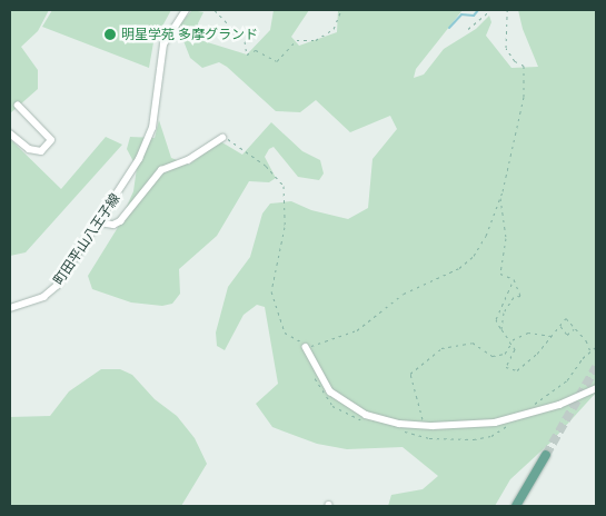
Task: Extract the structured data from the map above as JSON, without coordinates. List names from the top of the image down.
{
  "streets": {
    "street": ["町田平山八王子線"]
  },
  "places": ["明星学苑 多摩グランド"]
}
